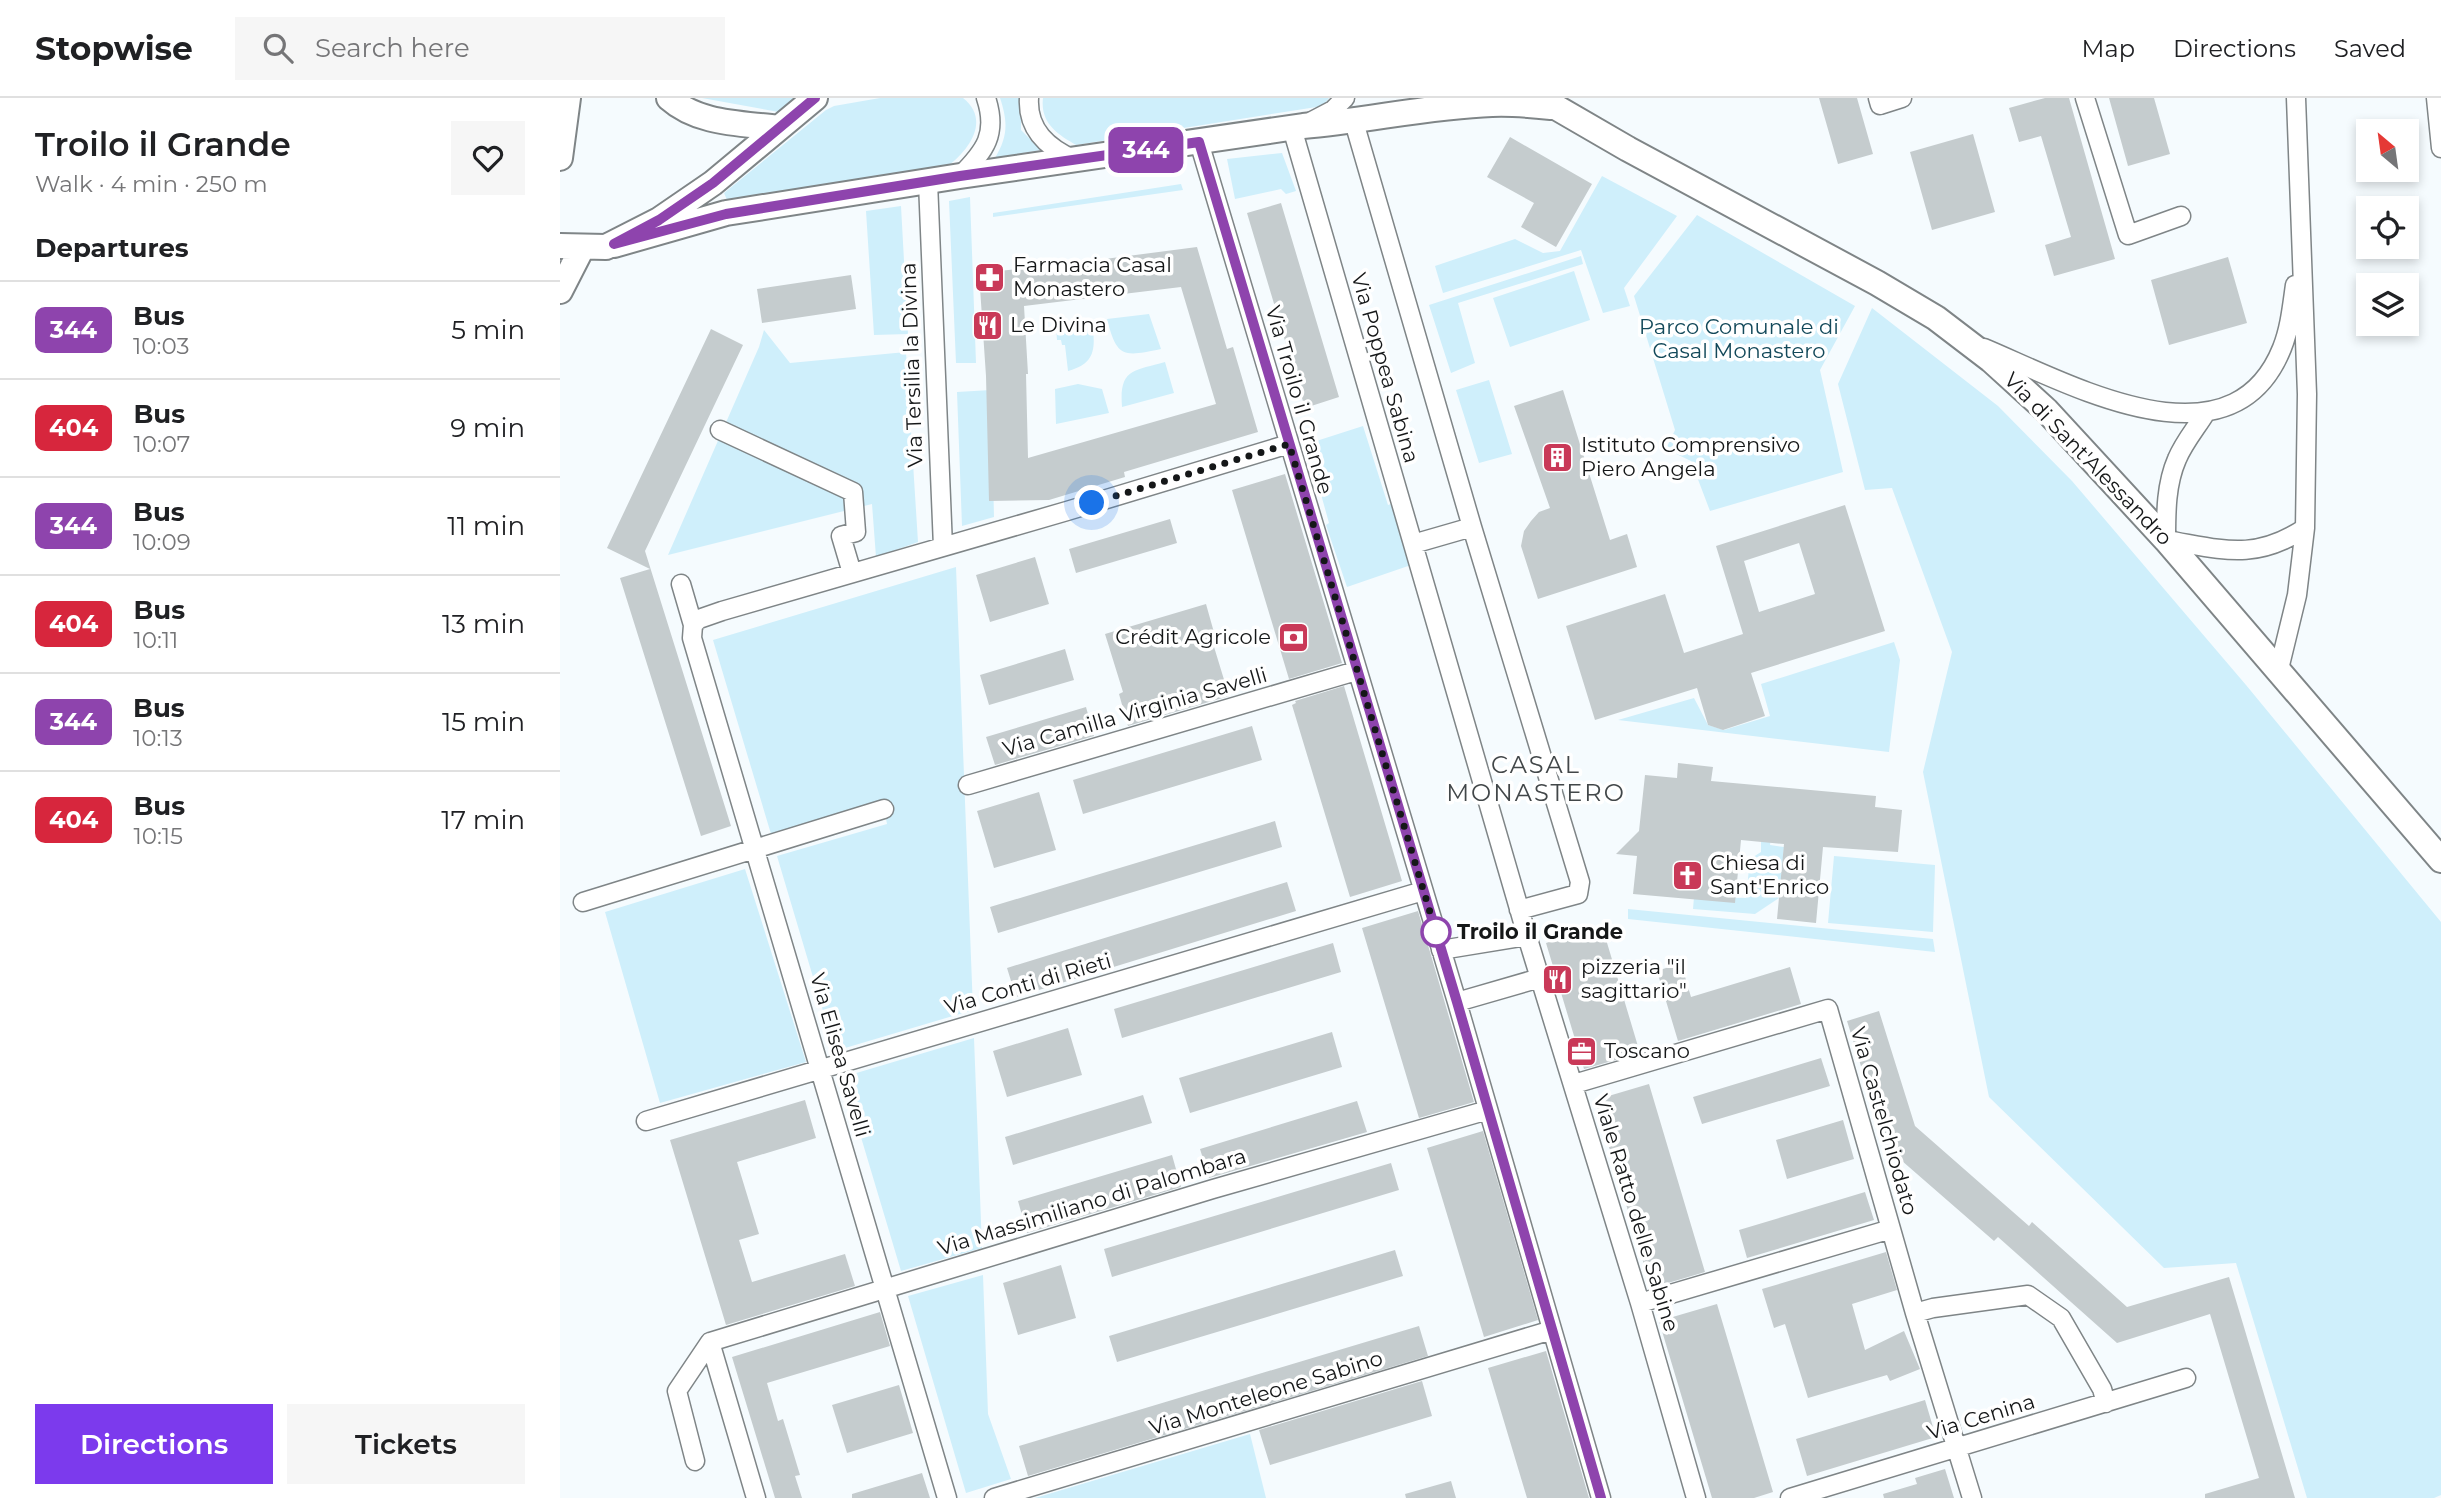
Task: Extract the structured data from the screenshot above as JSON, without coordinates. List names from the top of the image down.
{
  "streets": {
    "street": [
      "Via Tersilia la Divina",
      "Via Poppea Sabina",
      "Via Troilo il Grande",
      "Via di Sant'Alessandro",
      "Via Camilla Virginia Savelli",
      "Via Conti di Rieti",
      "Via Elisea Savelli",
      "Via Castelchiodato",
      "Via Massimiliano di Palombara",
      "Viale Ratto delle Sabine",
      "Via Monteleone Sabino",
      "Via Cenina"
    ]
  },
  "crossings": [
    ["Via Poppea Sabina", "Viale Ratto delle Sabine"],
    ["Via Troilo il Grande", "Via Camilla Virginia Savelli"],
    ["Via Conti di Rieti", "Via Elisea Savelli"],
    ["Via Elisea Savelli", "Via Massimiliano di Palombara"],
    ["Via Castelchiodato", "Viale Ratto delle Sabine"],
    ["Via Castelchiodato", "Via Cenina"]
  ],
  "districts": ["CASAL MONASTERO"],
  "parks": ["Parco Comunale di Casal Monastero"],
  "places": {
    "pharmacy": ["Farmacia Casal Monastero"],
    "restaurant": ["Le Divina", "pizzeria \"il sagittario\""],
    "building": ["Istituto Comprensivo Piero Angela"],
    "bank": ["Crédit Agricole"],
    "church": ["Chiesa di Sant'Enrico"],
    "other": ["Troilo il Grande"],
    "office": ["Toscano"]
  },
  "lines": ["bus line 344"],
  "north": "top left",
  "page": {
    "header": "Stopwise",
    "search": "Search here",
    "nav": ["Map", "Directions", "Saved"],
    "heading": [
      ["Troilo il Grande", "Walk · 4 min · 250 m"],
      "Departures"
    ],
    "on_map": "344",
    "list": [
      {
        "mark": "344",
        "name": "Bus",
        "note": "10:03",
        "value": "5 min"
      },
      {
        "mark": "404",
        "name": "Bus",
        "note": "10:07",
        "value": "9 min"
      },
      {
        "mark": "344",
        "name": "Bus",
        "note": "10:09",
        "value": "11 min"
      },
      {
        "mark": "404",
        "name": "Bus",
        "note": "10:11",
        "value": "13 min"
      },
      {
        "mark": "344",
        "name": "Bus",
        "note": "10:13",
        "value": "15 min"
      },
      {
        "mark": "404",
        "name": "Bus",
        "note": "10:15",
        "value": "17 min"
      }
    ],
    "buttons": ["Directions", "Tickets"]
  }
}
